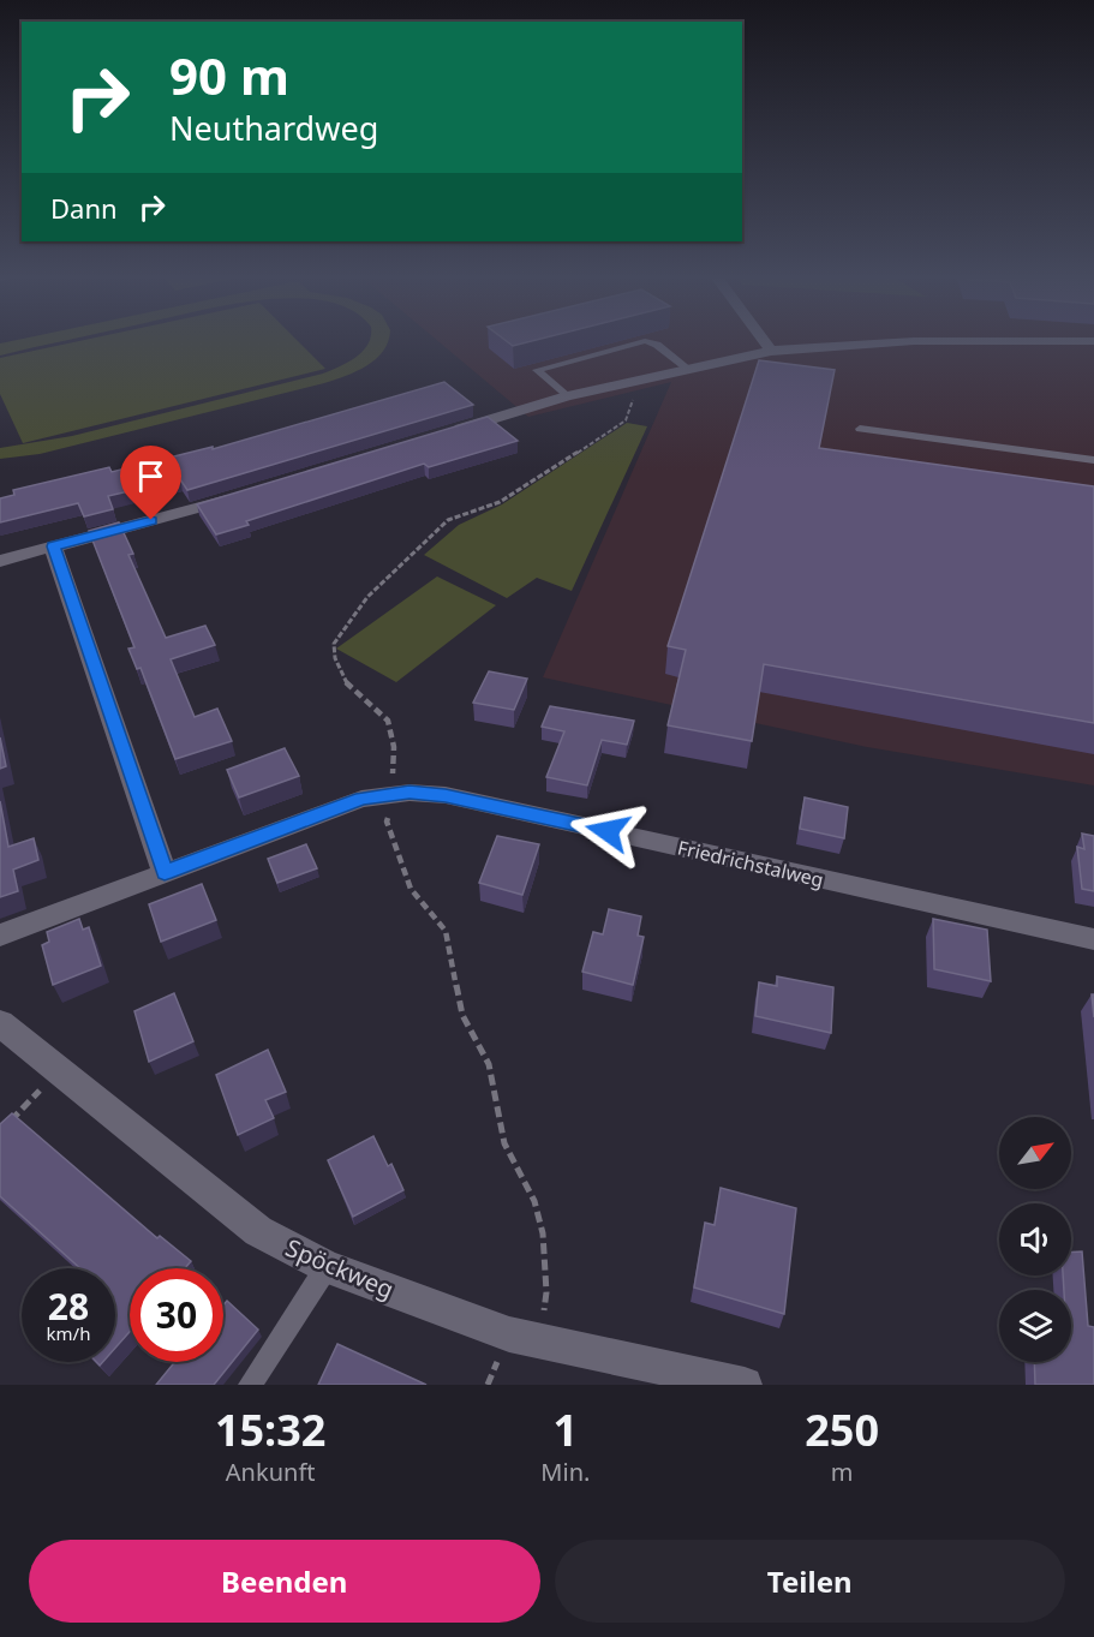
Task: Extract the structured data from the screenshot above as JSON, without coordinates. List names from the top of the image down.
{
  "streets": {
    "street": ["Friedrichstalweg", "Spöckweg"]
  },
  "north": "top right",
  "page": {
    "turn": ["90 m", "Neuthardweg"],
    "then": "Dann",
    "speed": "28 km/h",
    "limit": "30",
    "eta": [
      "15:32",
      "Ankunft",
      "1",
      "Min.",
      "250",
      "m"
    ],
    "buttons": ["Beenden", "Teilen"]
  }
}
